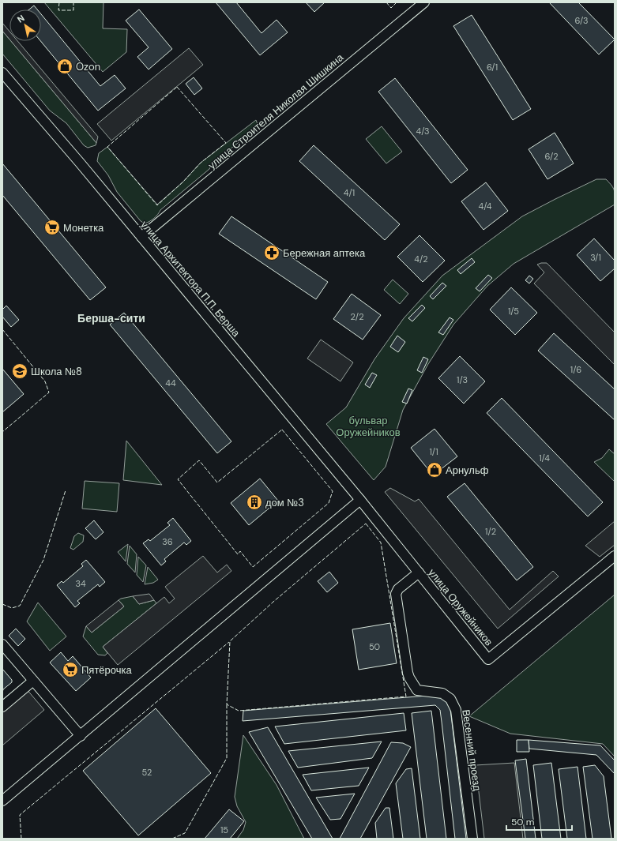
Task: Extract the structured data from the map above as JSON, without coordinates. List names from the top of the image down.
{
  "streets": {
    "street": [
      "улица Строителя Николая Шишкина",
      "улица Архитектора П.П. Берша",
      "улица Оружейников",
      "Весенний проезд"
    ]
  },
  "crossings": [
    ["улица Строителя Николая Шишкина", "улица Архитектора П.П. Берша"],
    ["улица Архитектора П.П. Берша", "улица Оружейников"],
    ["улица Оружейников", "Весенний проезд"]
  ],
  "districts": ["Берша-сити"],
  "parks": ["бульвар Оружейников"],
  "places": {
    "shop": ["Ozon", "Арнульф"],
    "supermarket": ["Монетка", "Пятёрочка"],
    "pharmacy": ["Бережная аптека"],
    "school or university": ["Школа №8"],
    "building": ["дом №3"]
  },
  "house_numbers": [
    "6/3",
    "6/1",
    "4/3",
    "6/2",
    "4/1",
    "4/4",
    "3/1",
    "4/2",
    "1/5",
    "2/2",
    "1/6",
    "1/3",
    "44",
    "1/1",
    "1/4",
    "1/2",
    "36",
    "34",
    "50",
    "52",
    "15"
  ],
  "scale_bar": "50 m",
  "north": "top left"
}
